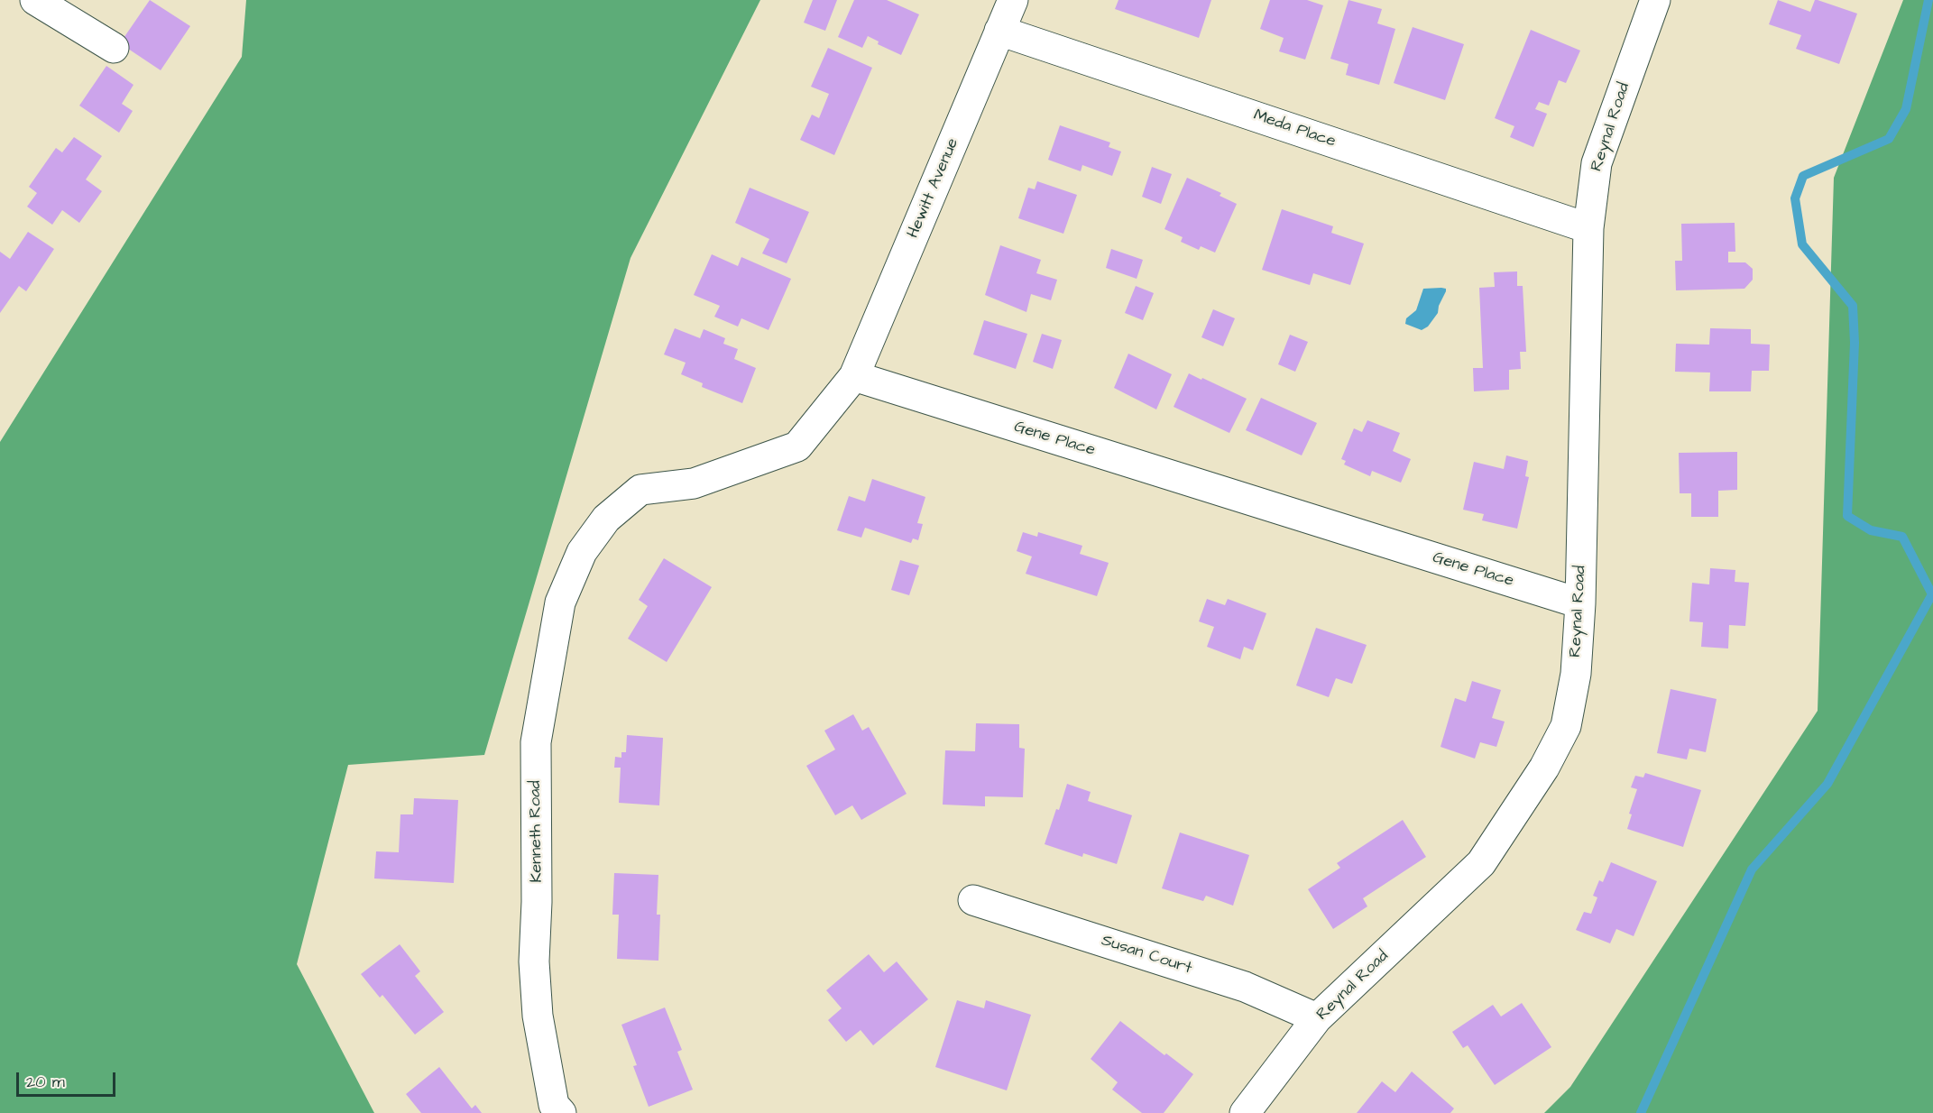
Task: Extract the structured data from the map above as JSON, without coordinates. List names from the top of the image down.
{
  "streets": {
    "street": [
      "Reynal Road",
      "Meda Place",
      "Hewitt Avenue",
      "Gene Place",
      "Kenneth Road",
      "Susan Court"
    ]
  },
  "crossings": [
    ["Reynal Road", "Meda Place"],
    ["Reynal Road", "Gene Place"],
    ["Reynal Road", "Susan Court"],
    ["Meda Place", "Hewitt Avenue"],
    ["Hewitt Avenue", "Gene Place"],
    ["Hewitt Avenue", "Kenneth Road"],
    ["Gene Place", "Kenneth Road"]
  ],
  "scale_bar": "20 m"
}
